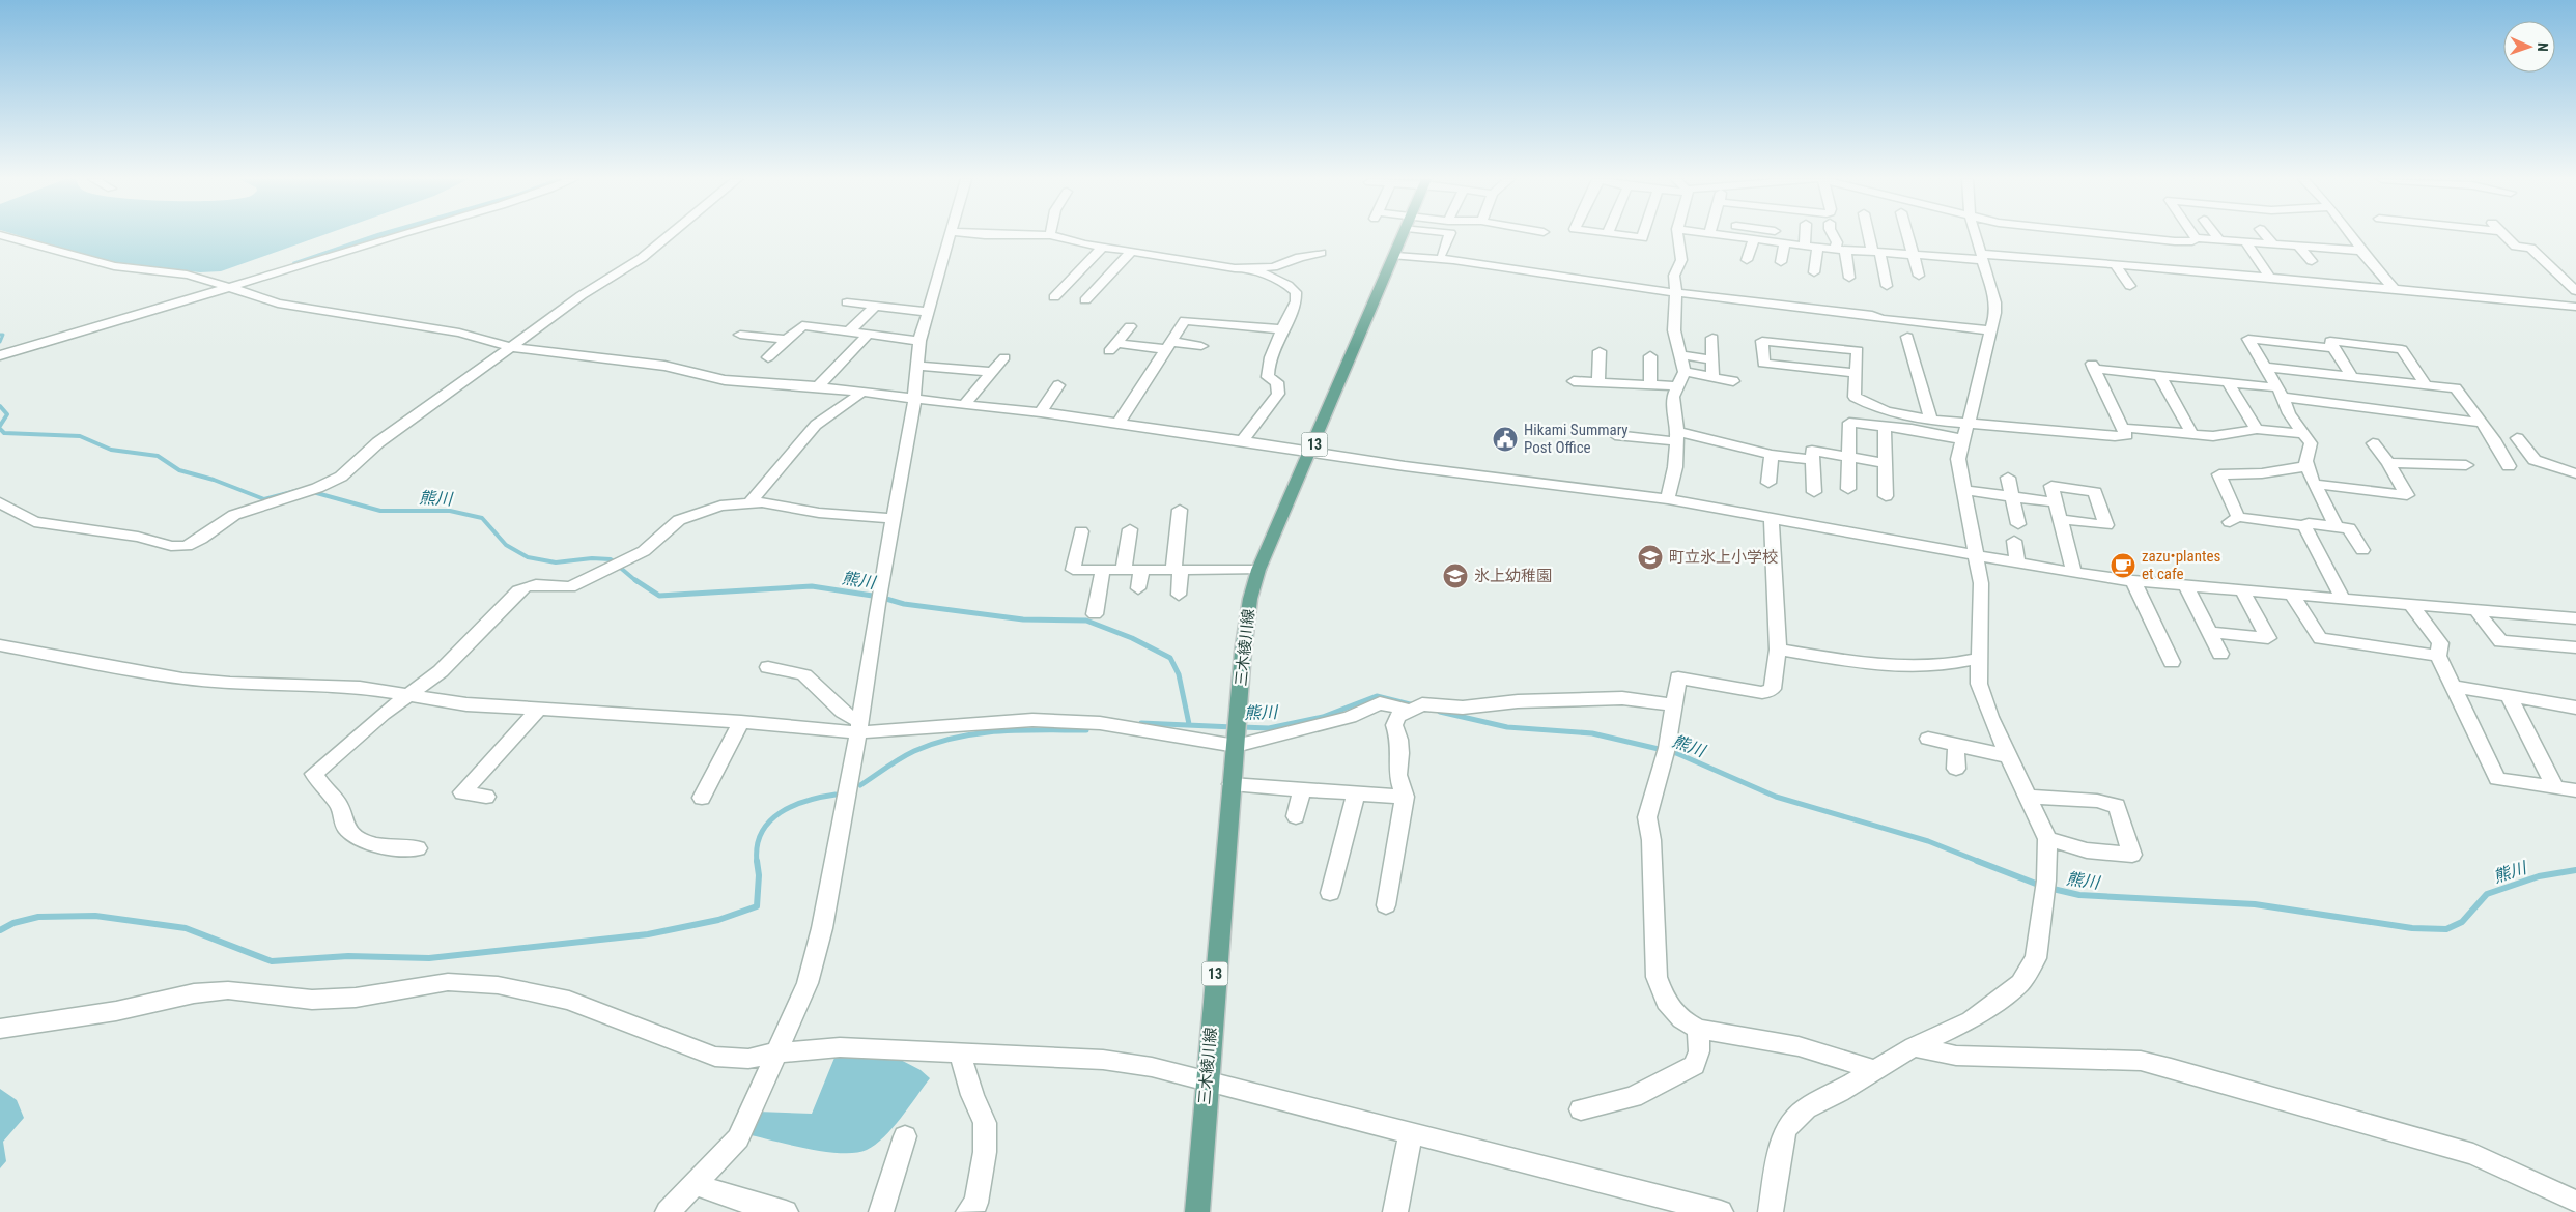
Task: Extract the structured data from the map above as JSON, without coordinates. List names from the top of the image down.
{
  "streets": {
    "main road": ["13", "三木綾川線"]
  },
  "water": ["熊川"],
  "places": {
    "public building": ["Hikami Summary Post Office"],
    "school or university": ["町立氷上小学校", "氷上幼稚園"],
    "cafe": ["zazu•plantes et cafe"]
  },
  "north": "right"
}
